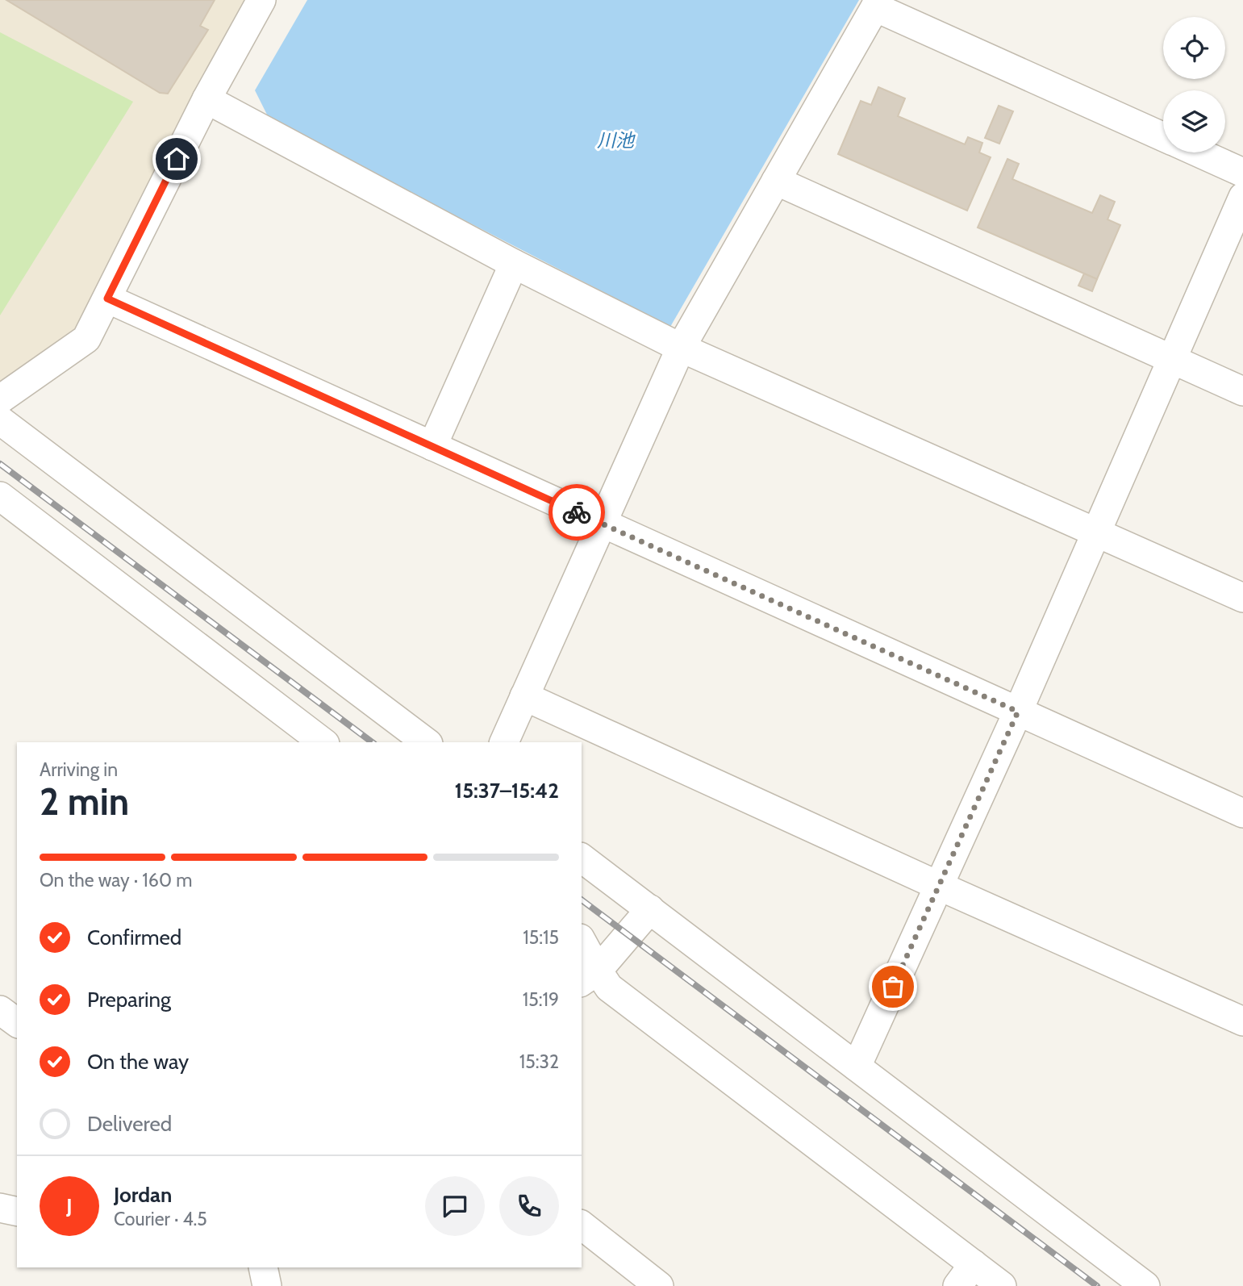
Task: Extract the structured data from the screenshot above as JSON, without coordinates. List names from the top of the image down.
{
  "water": ["川池"],
  "page": {
    "heading": ["2 min", "Arriving in", "15:37–15:42"],
    "panel": ["Jordan", "Courier · 4.5"],
    "bar": "On the way · 160 m",
    "list": [
      ["Confirmed", "15:15"],
      ["Preparing", "15:19"],
      ["On the way", "15:32"],
      "Delivered"
    ],
    "round": "J"
  }
}
